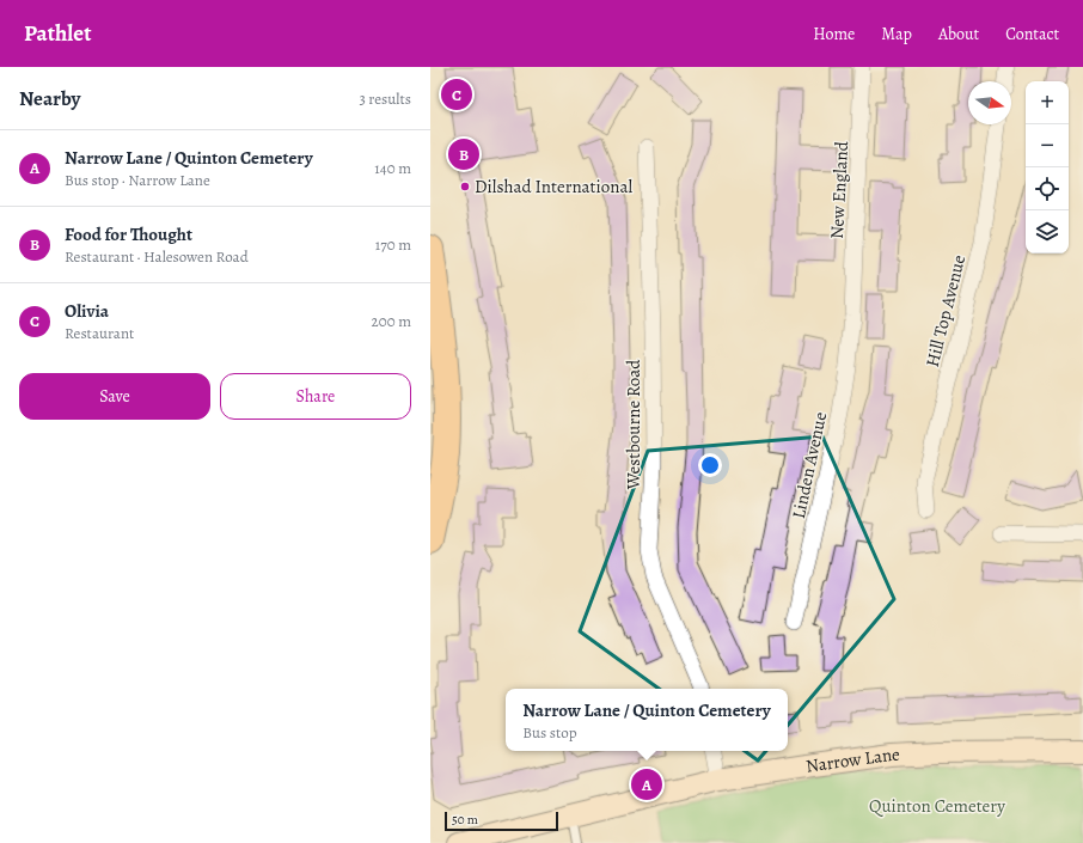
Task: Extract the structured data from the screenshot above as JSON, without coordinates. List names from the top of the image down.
{
  "streets": {
    "main road": ["Narrow Lane"],
    "street": [
      "New England",
      "Hill Top Avenue",
      "Westbourne Road",
      "Linden Avenue"
    ]
  },
  "crossings": [
    ["New England", "Linden Avenue"]
  ],
  "parks": ["Quinton Cemetery"],
  "places": ["Dilshad International"],
  "scale_bar": "50 m",
  "north": "right",
  "page": {
    "header": "Pathlet",
    "nav": [
      "Home",
      "Map",
      "About",
      "Contact"
    ],
    "heading": ["Nearby", "3 results"],
    "pins": ["C", "B", "A"],
    "map_buttons": ["+", "−"],
    "list": [
      {
        "mark": "A",
        "name": "Narrow Lane / Quinton Cemetery",
        "note": "Bus stop · Narrow Lane",
        "value": "140 m"
      },
      {
        "mark": "B",
        "name": "Food for Thought",
        "note": "Restaurant · Halesowen Road",
        "value": "170 m"
      },
      {
        "mark": "C",
        "name": "Olivia",
        "note": "Restaurant",
        "value": "200 m"
      }
    ],
    "buttons": ["Save", "Share"],
    "popup": ["Narrow Lane / Quinton Cemetery", "Bus stop"],
    "scale": "50 m"
  }
}
